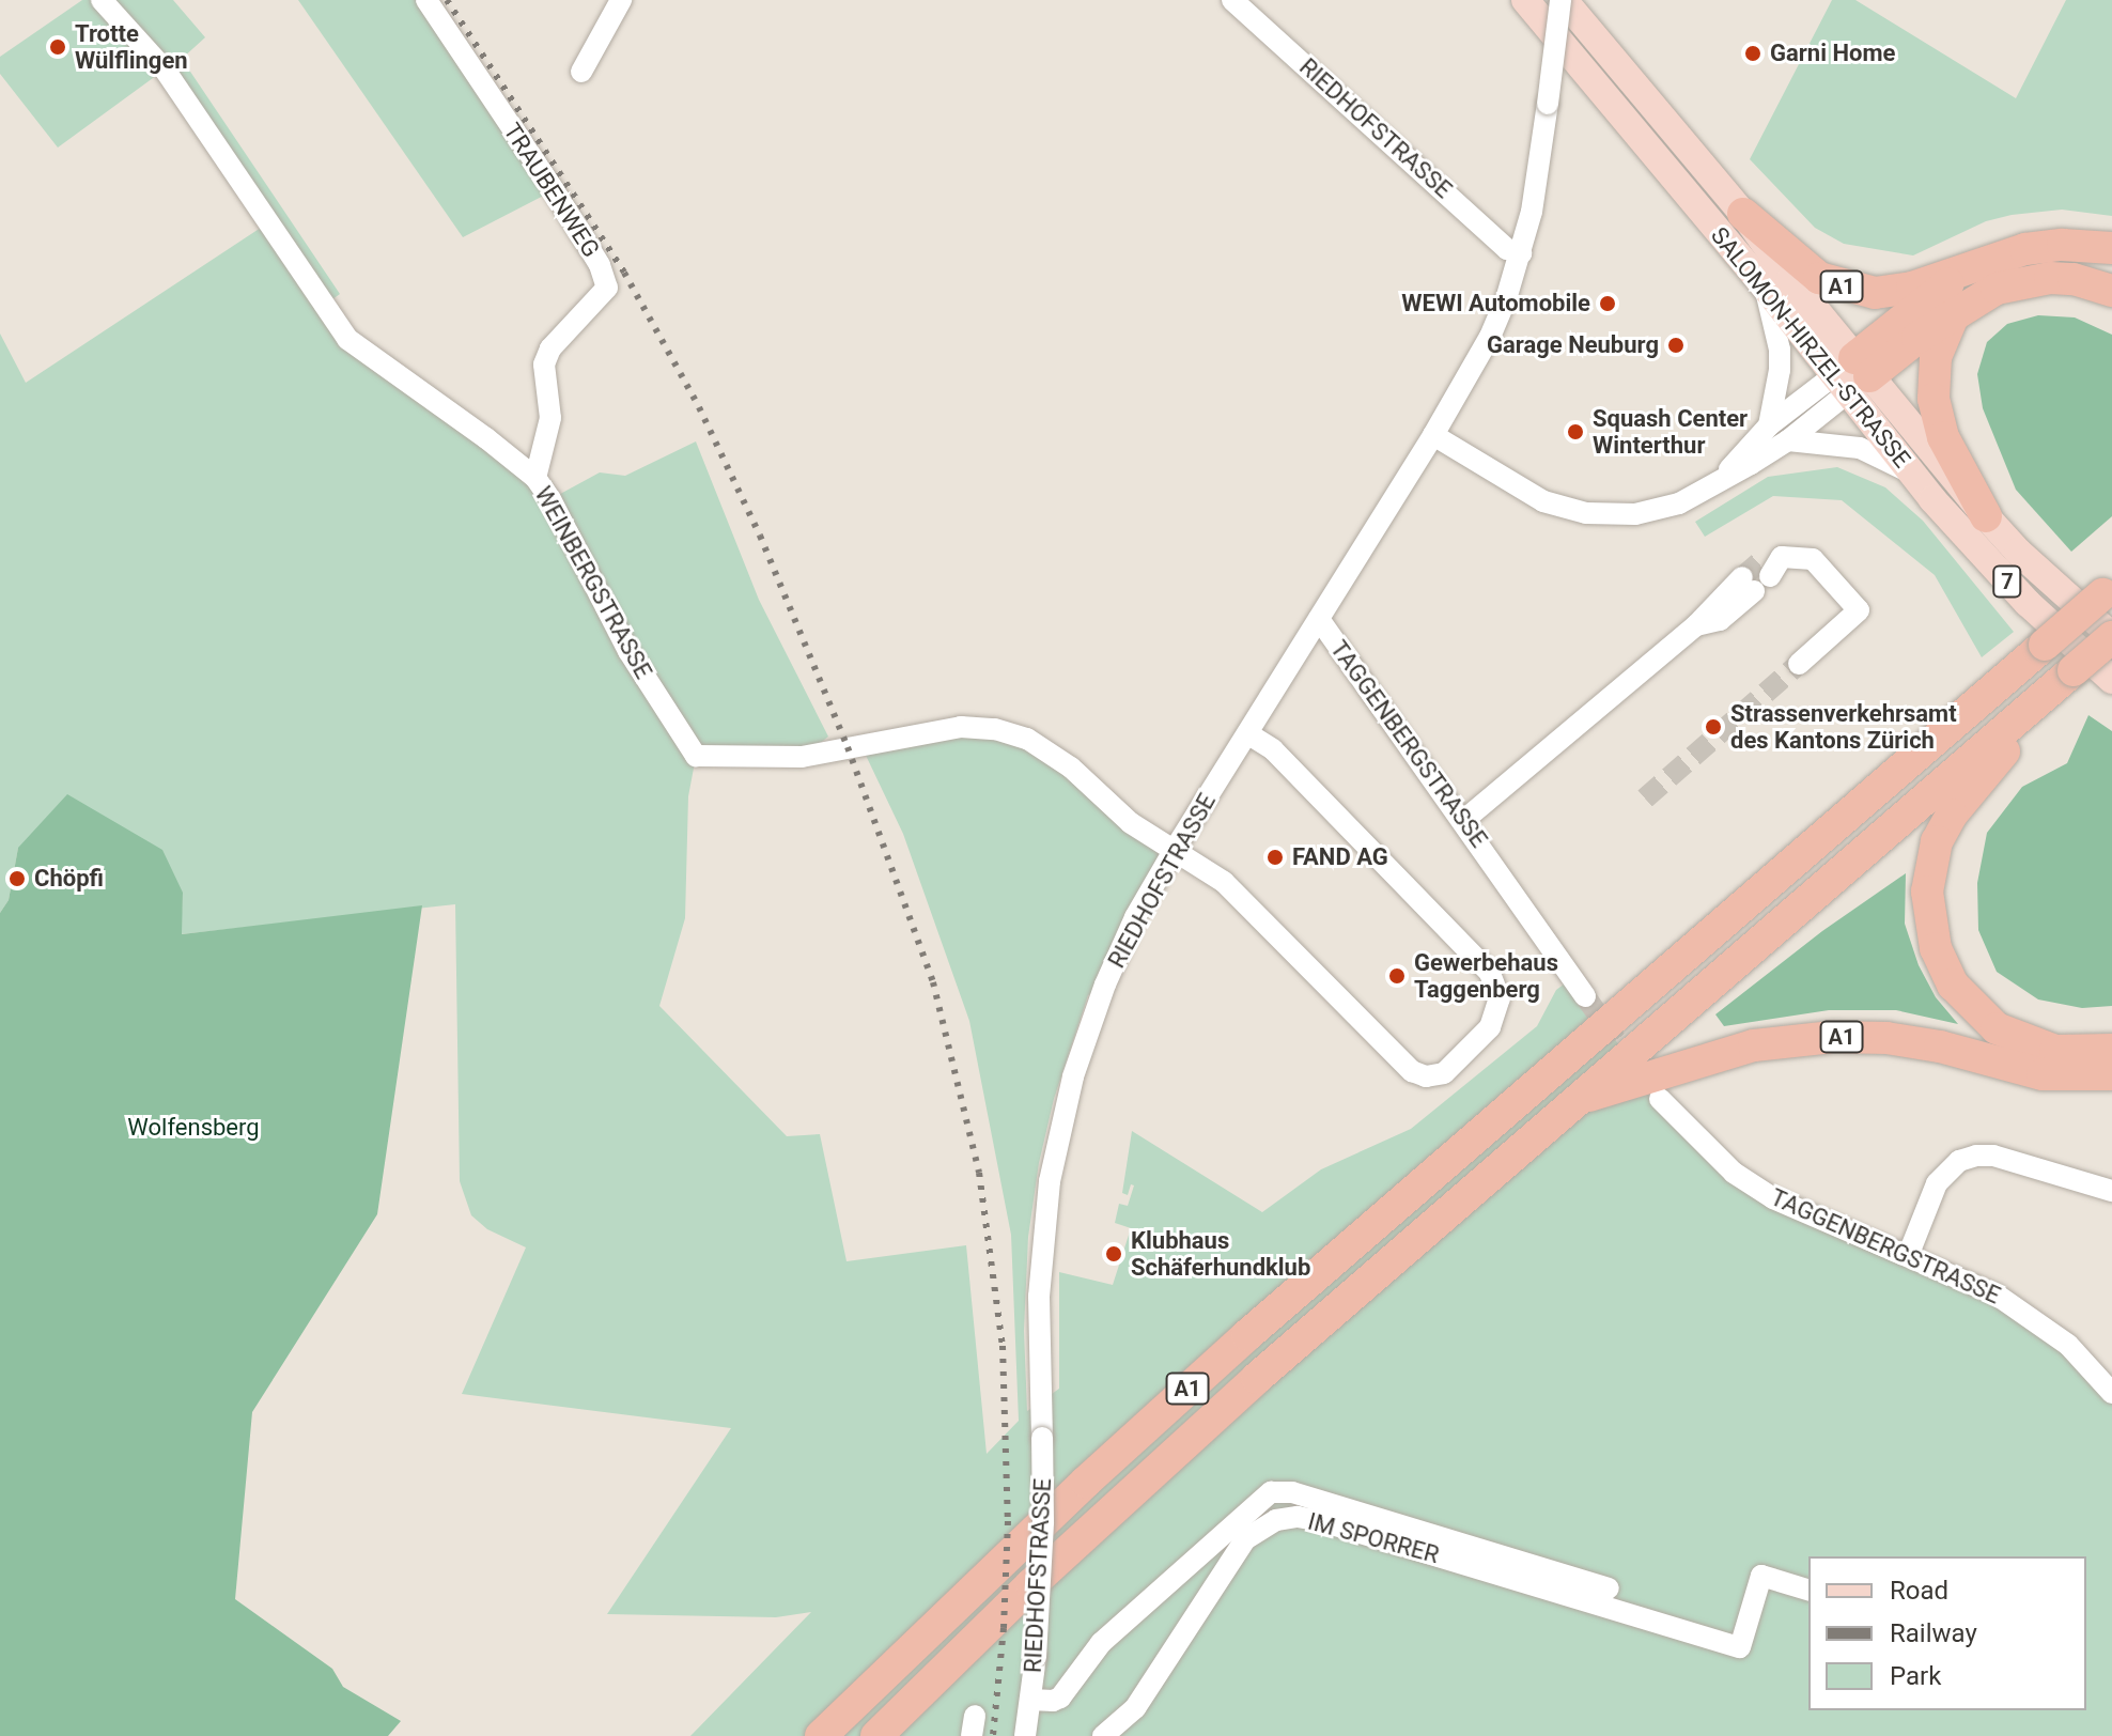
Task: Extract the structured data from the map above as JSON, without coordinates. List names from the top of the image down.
{
  "streets": {
    "highway": ["A1"],
    "main road": ["SALOMON-HIRZEL-STRASSE", "7"],
    "street": [
      "RIEDHOFSTRASSE",
      "TRAUBENWEG",
      "WEINBERGSTRASSE",
      "TAGGENBERGSTRASSE",
      "IM SPORRER"
    ]
  },
  "crossings": [
    ["RIEDHOFSTRASSE", "SALOMON-HIRZEL-STRASSE"],
    ["RIEDHOFSTRASSE", "WEINBERGSTRASSE"],
    ["RIEDHOFSTRASSE", "TAGGENBERGSTRASSE"],
    ["TRAUBENWEG", "WEINBERGSTRASSE"],
    ["A1", "SALOMON-HIRZEL-STRASSE"]
  ],
  "parks": ["Wolfensberg"],
  "places": [
    "Trotte Wülflingen",
    "Garni Home",
    "WEWI Automobile",
    "Garage Neuburg",
    "Squash Center Winterthur",
    "Strassenverkehrsamt des Kantons Zürich",
    "FAND AG",
    "Chöpfi",
    "Gewerbehaus Taggenberg",
    "Klubhaus Schäferhundklub"
  ],
  "legend": ["Road", "Railway", "Park"]
}
